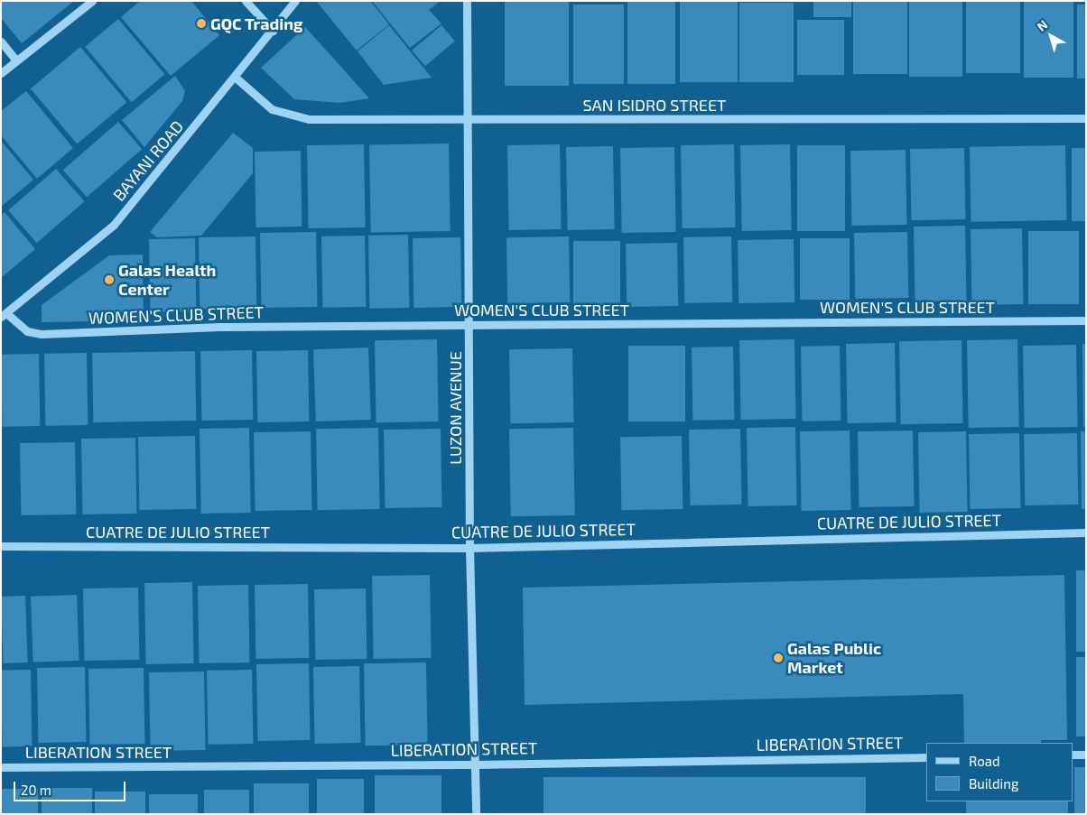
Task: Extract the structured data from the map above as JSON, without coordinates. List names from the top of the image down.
{
  "streets": {
    "street": [
      "SAN ISIDRO STREET",
      "BAYANI ROAD",
      "WOMEN'S CLUB STREET",
      "LUZON AVENUE",
      "CUATRE DE JULIO STREET",
      "LIBERATION STREET"
    ]
  },
  "crossings": [
    ["SAN ISIDRO STREET", "BAYANI ROAD"],
    ["SAN ISIDRO STREET", "LUZON AVENUE"],
    ["BAYANI ROAD", "WOMEN'S CLUB STREET"],
    ["WOMEN'S CLUB STREET", "LUZON AVENUE"],
    ["LUZON AVENUE", "CUATRE DE JULIO STREET"],
    ["LUZON AVENUE", "LIBERATION STREET"]
  ],
  "places": ["GQC Trading", "Galas Health Center", "Galas Public Market"],
  "legend": ["Road", "Building"],
  "scale_bar": "20 m",
  "north": "top left"
}
